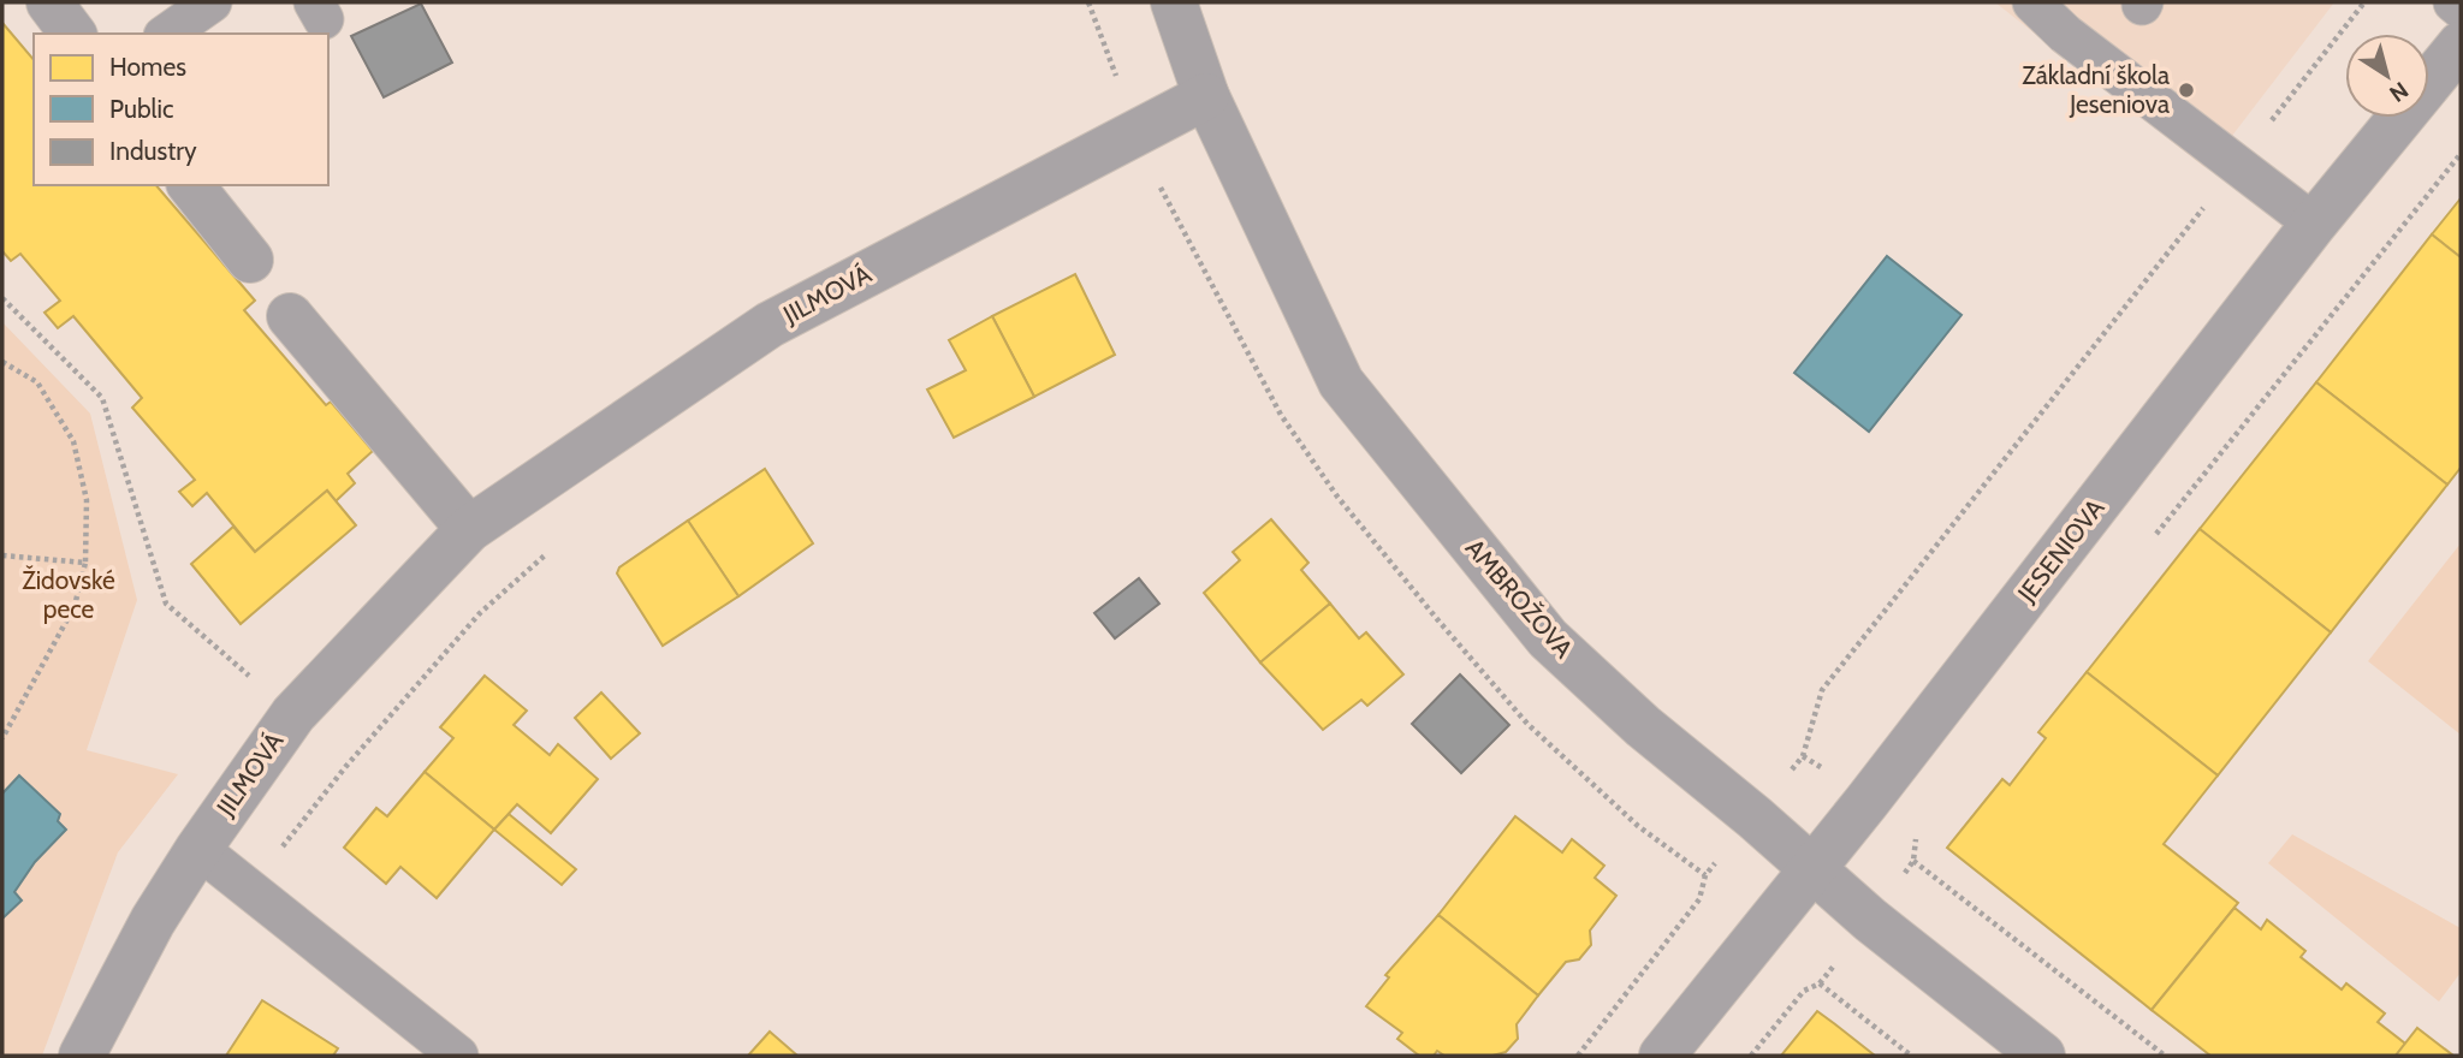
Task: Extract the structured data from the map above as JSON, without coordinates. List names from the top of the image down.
{
  "streets": {
    "street": ["JILMOVÁ", "JESENIOVA", "AMBROŽOVA"]
  },
  "crossings": [
    ["JILMOVÁ", "AMBROŽOVA"],
    ["JESENIOVA", "AMBROŽOVA"]
  ],
  "parks": ["Židovské pece"],
  "places": ["Základní škola Jeseniova"],
  "legend": ["Homes", "Public", "Industry"],
  "north": "bottom right"
}
